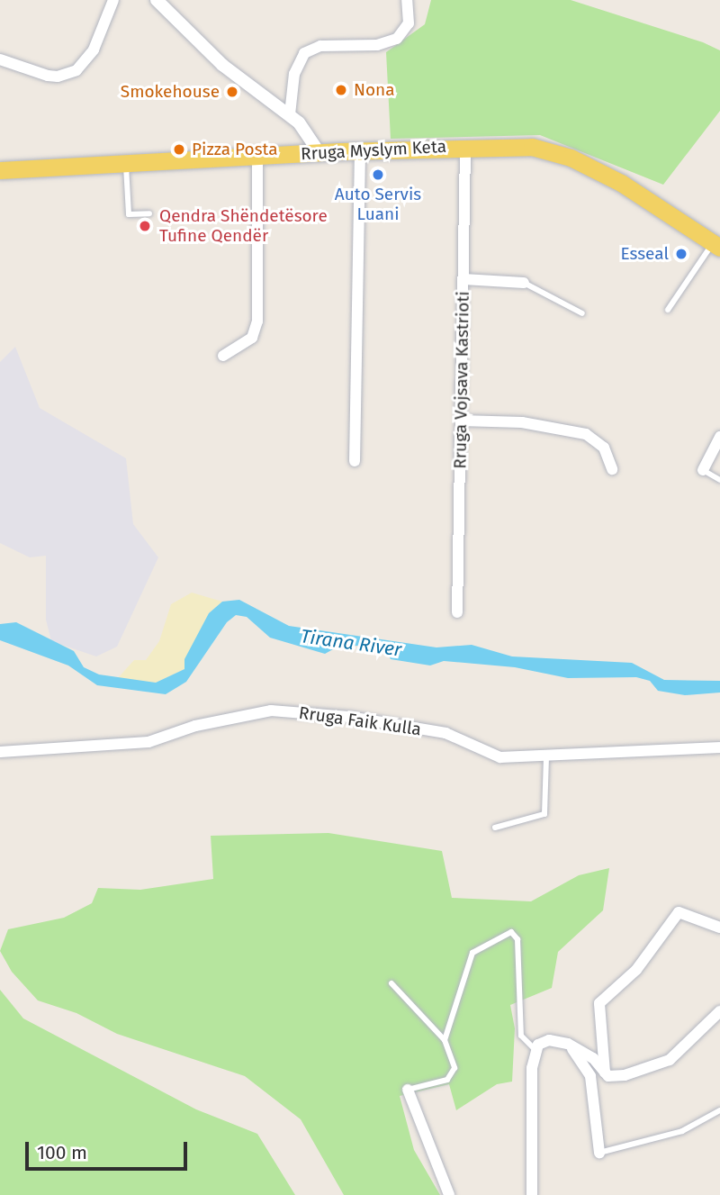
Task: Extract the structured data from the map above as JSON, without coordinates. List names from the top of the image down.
{
  "streets": {
    "main road": ["Rruga Myslym Keta"],
    "street": ["Rruga Vojsava Kastrioti", "Rruga Faik Kulla"]
  },
  "crossings": [
    ["Rruga Myslym Keta", "Rruga Vojsava Kastrioti"]
  ],
  "water": ["Tirana River"],
  "places": [
    "Nona",
    "Smokehouse",
    "Pizza Posta",
    "Auto Servis Luani",
    "Qendra Shëndetësore Tufine Qendër",
    "Esseal"
  ],
  "scale_bar": "100 m"
}
